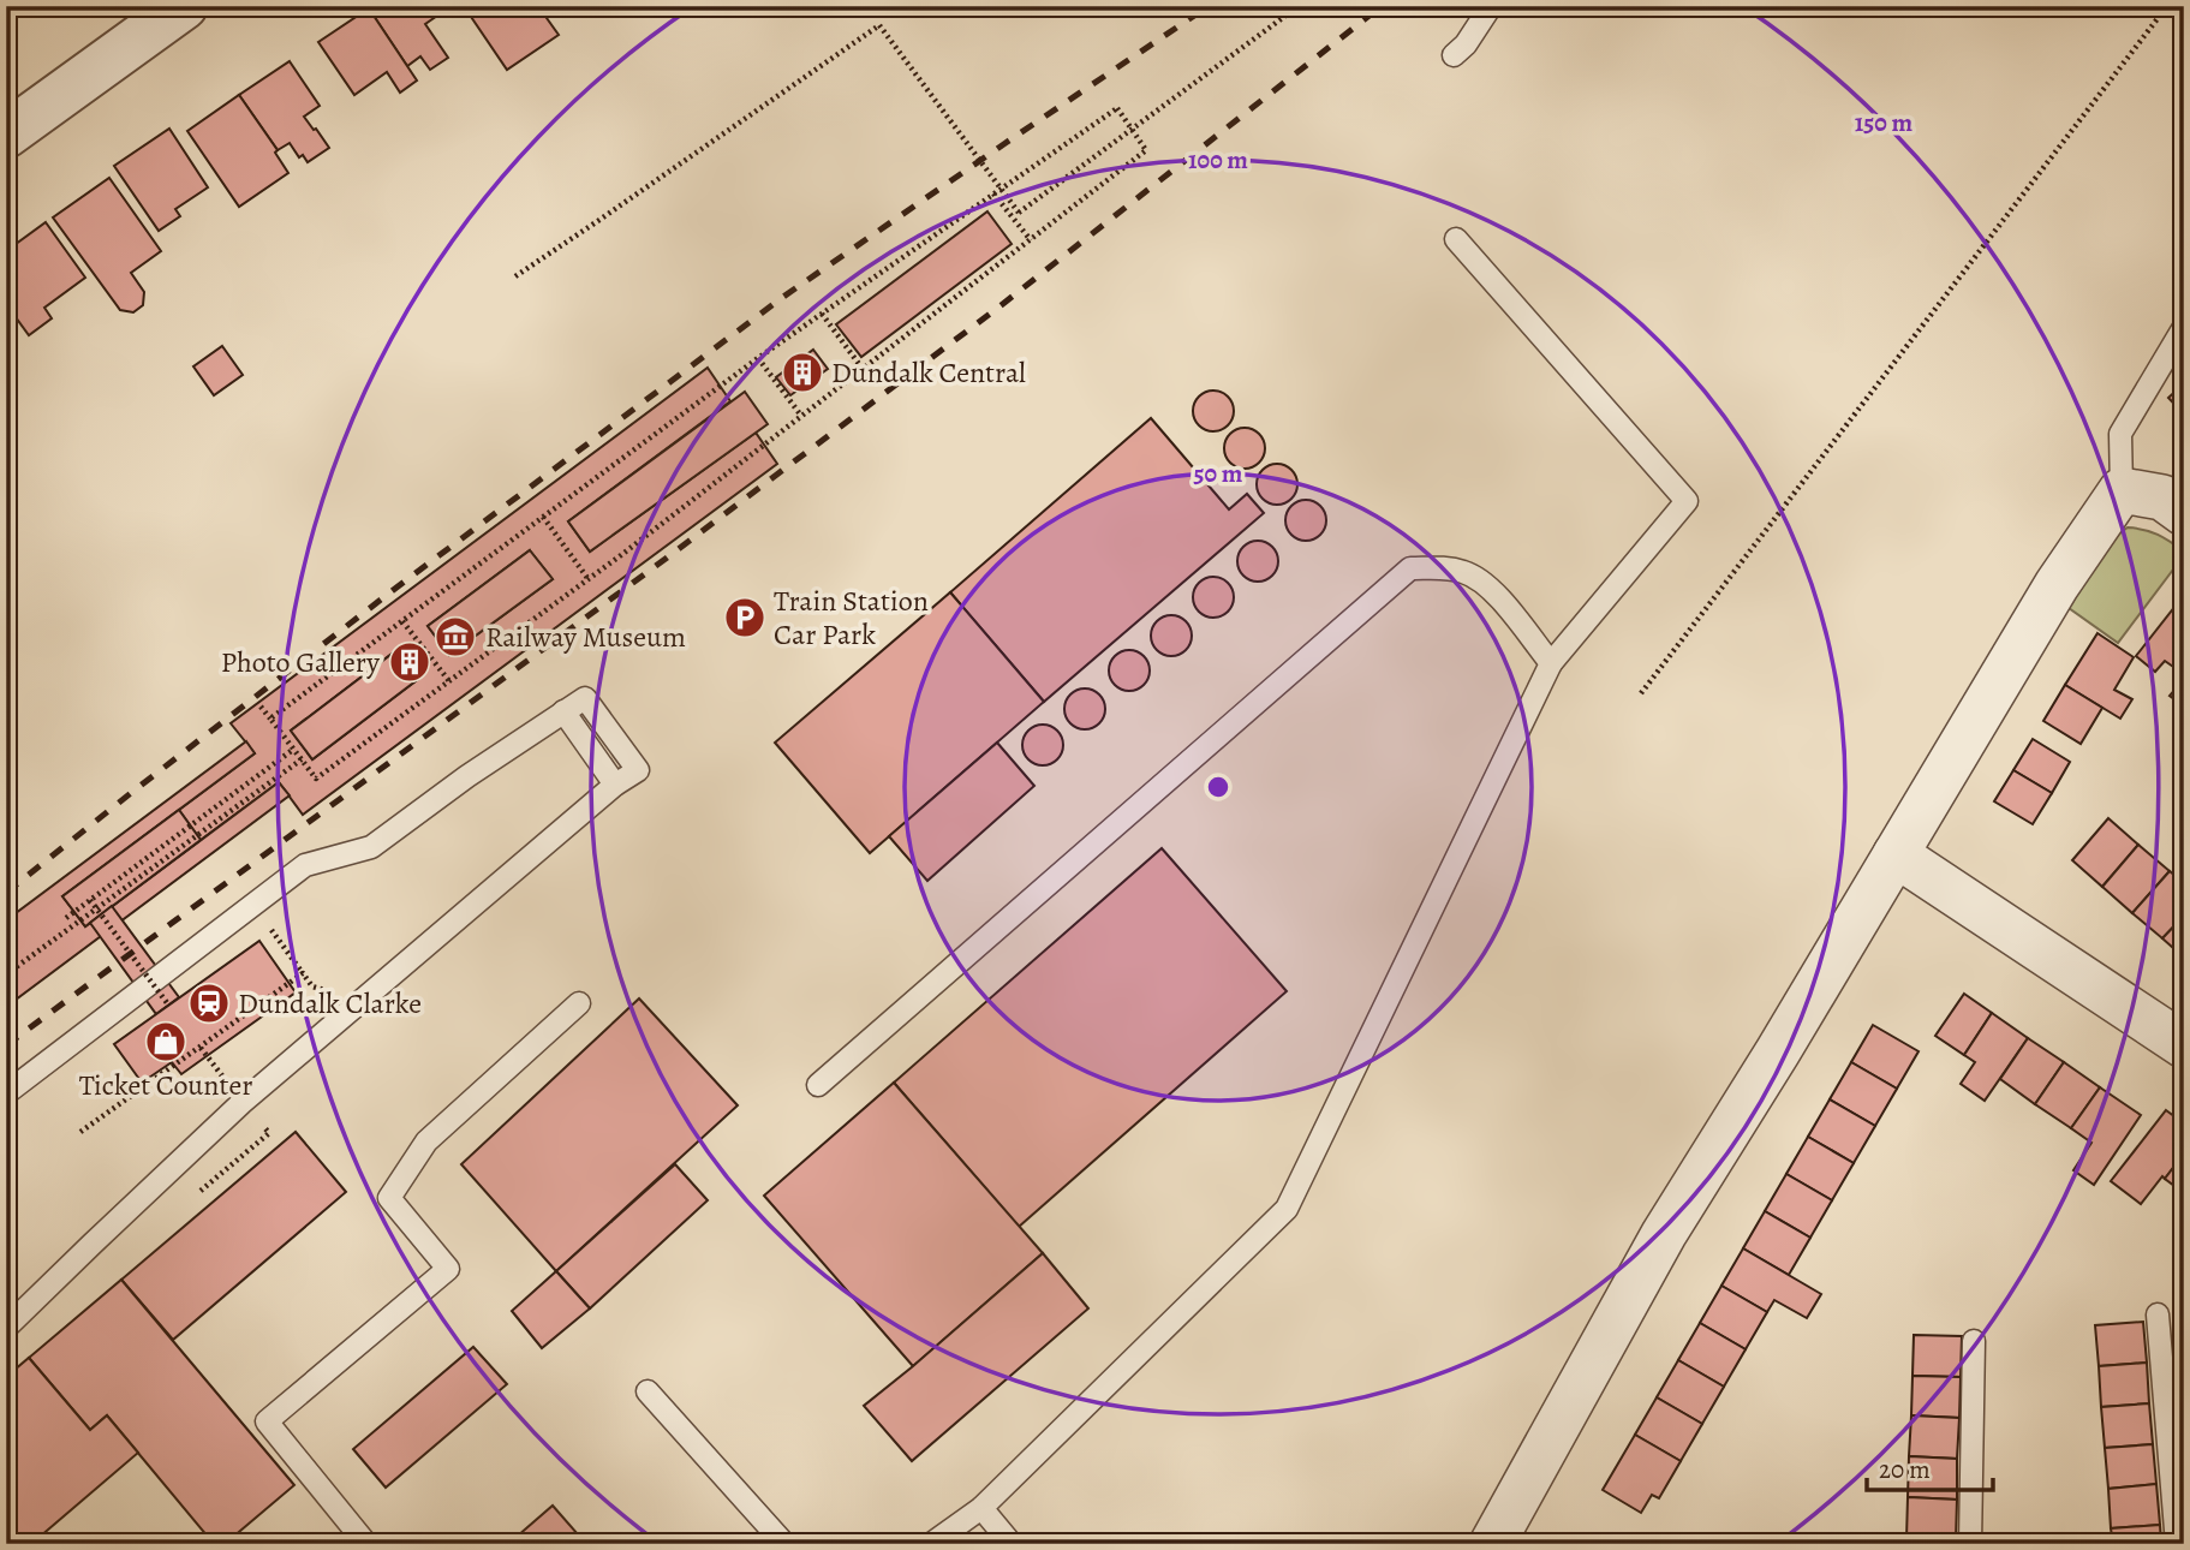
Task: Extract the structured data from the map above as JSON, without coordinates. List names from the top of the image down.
{
  "places": {
    "building": ["Dundalk Central", "Photo Gallery"],
    "parking": ["Train Station Car Park"],
    "museum": ["Railway Museum"],
    "station": ["Dundalk Clarke"],
    "shop": ["Ticket Counter"]
  },
  "scale_bar": "20 m",
  "rings": ["150 m", "100 m", "50 m"]
}
